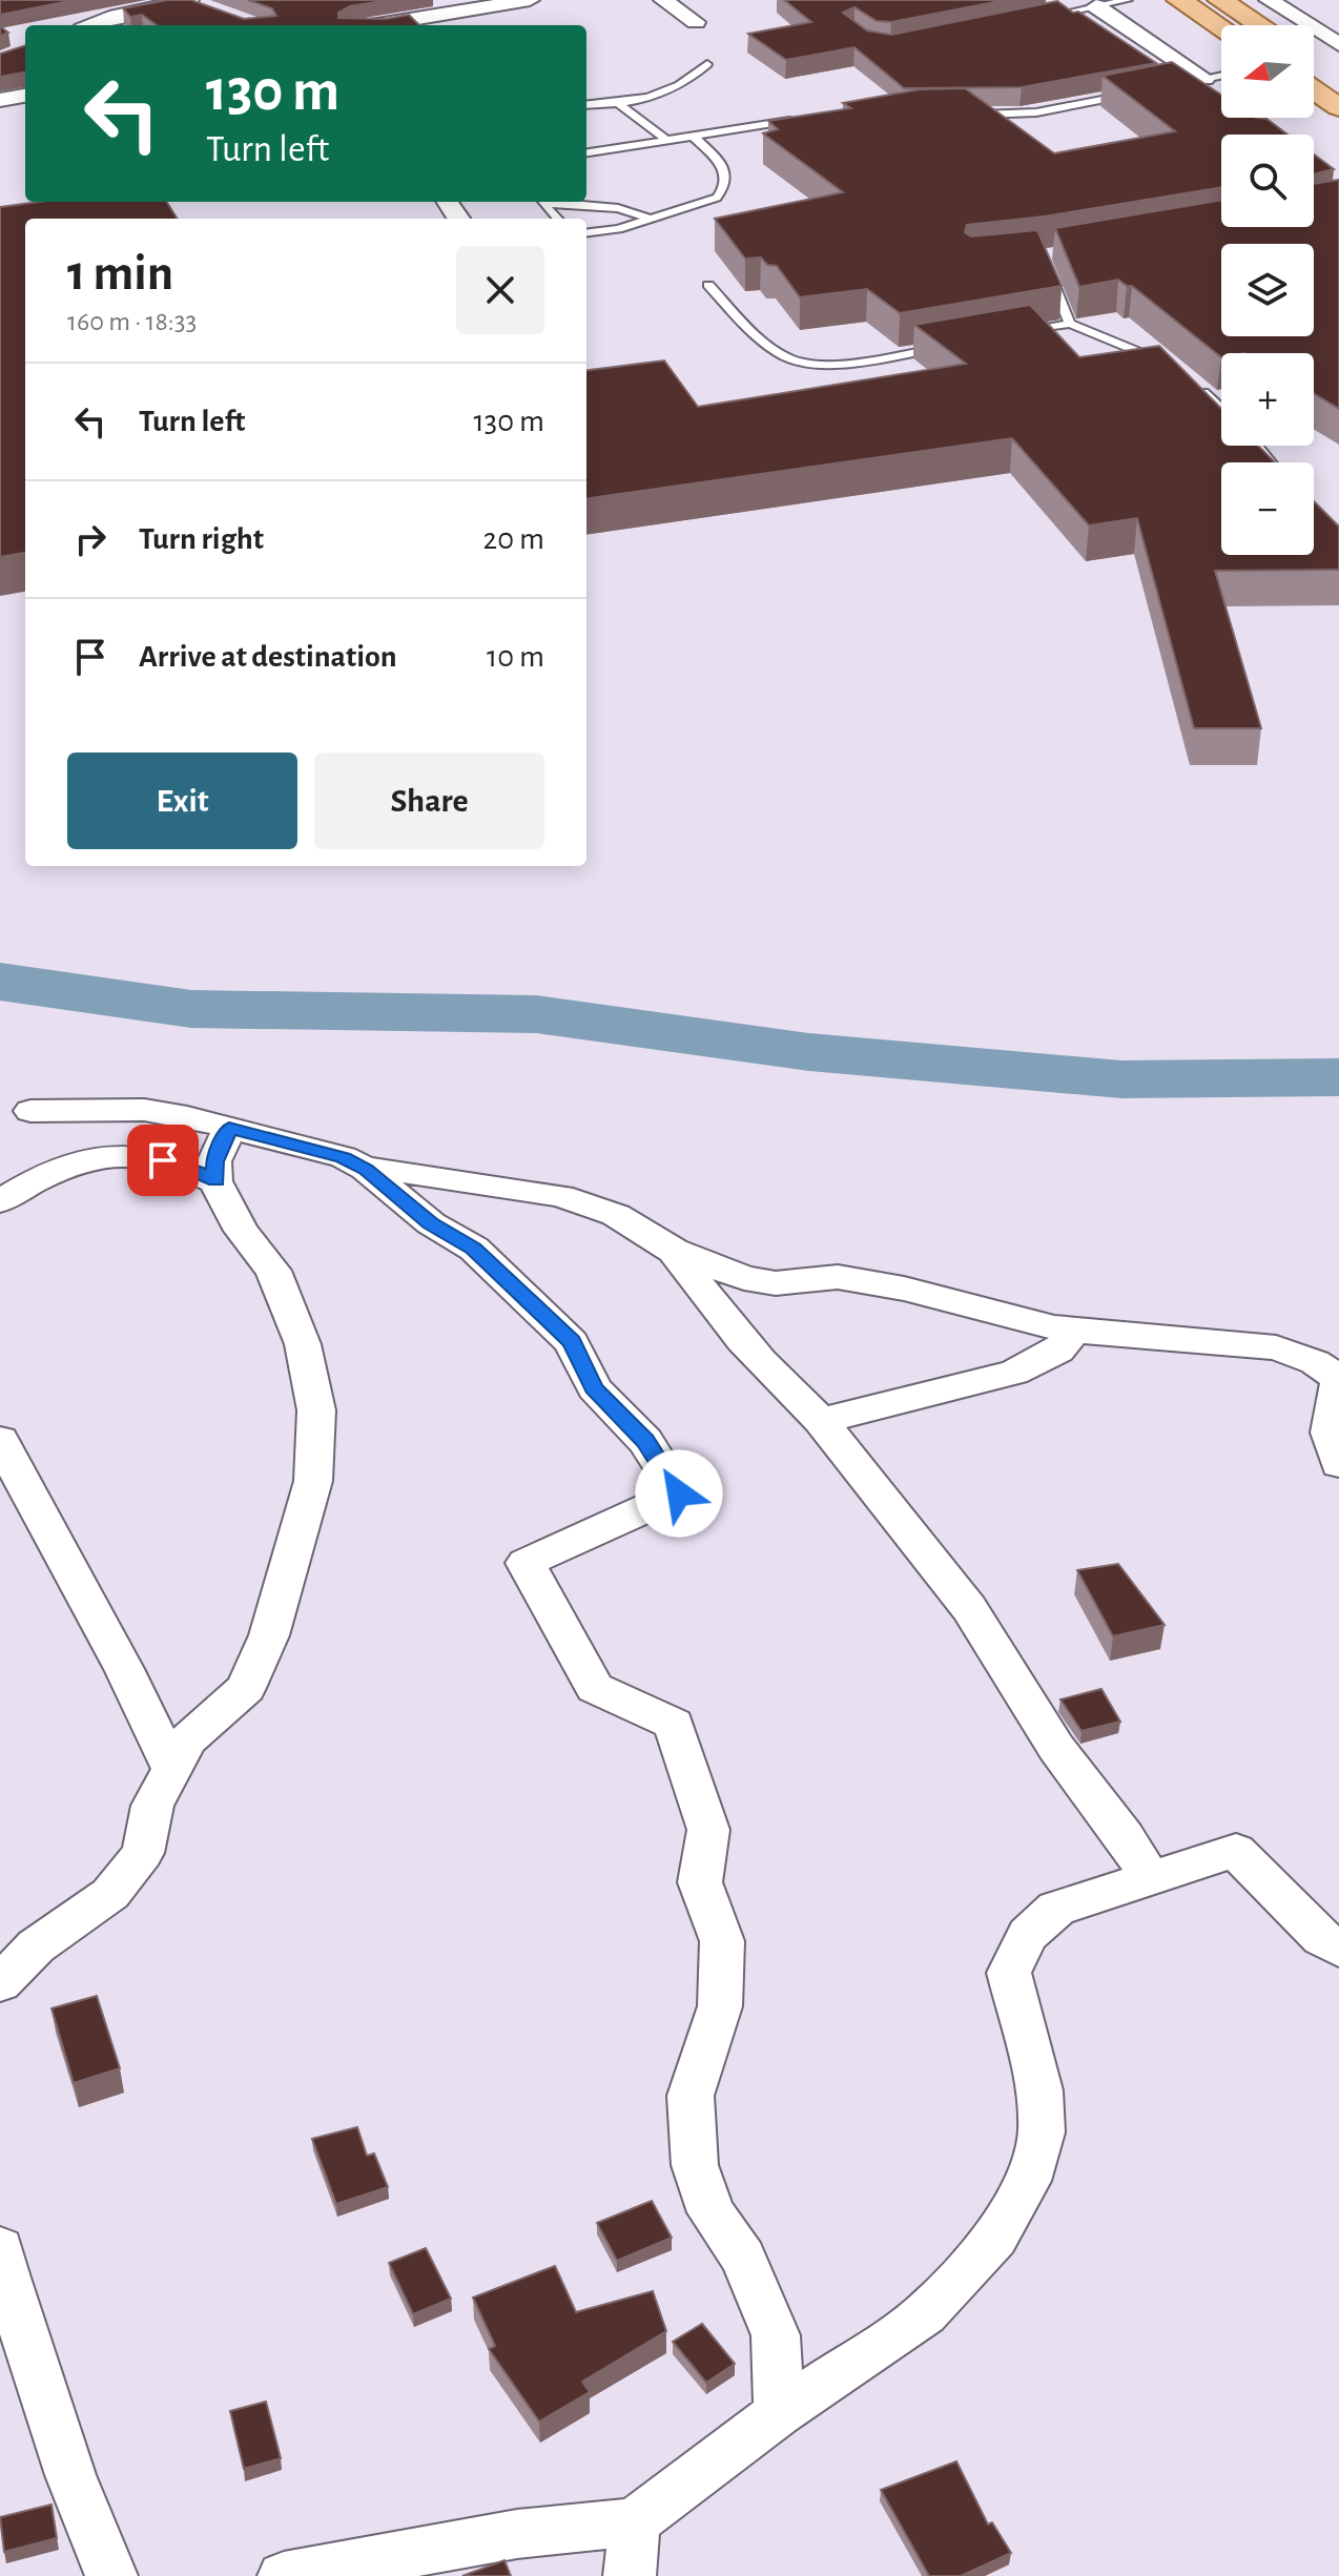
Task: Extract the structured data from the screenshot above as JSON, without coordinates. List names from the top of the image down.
{
  "north": "left",
  "page": {
    "map_buttons": ["+", "−"],
    "turn": ["130 m", "Turn left"],
    "heading": ["1 min", "160 m · 18:33"],
    "list": [
      {
        "name": "Turn left",
        "value": "130 m"
      },
      {
        "name": "Turn right",
        "value": "20 m"
      },
      {
        "name": "Arrive at destination",
        "value": "10 m"
      }
    ],
    "buttons": ["Exit", "Share"]
  }
}
